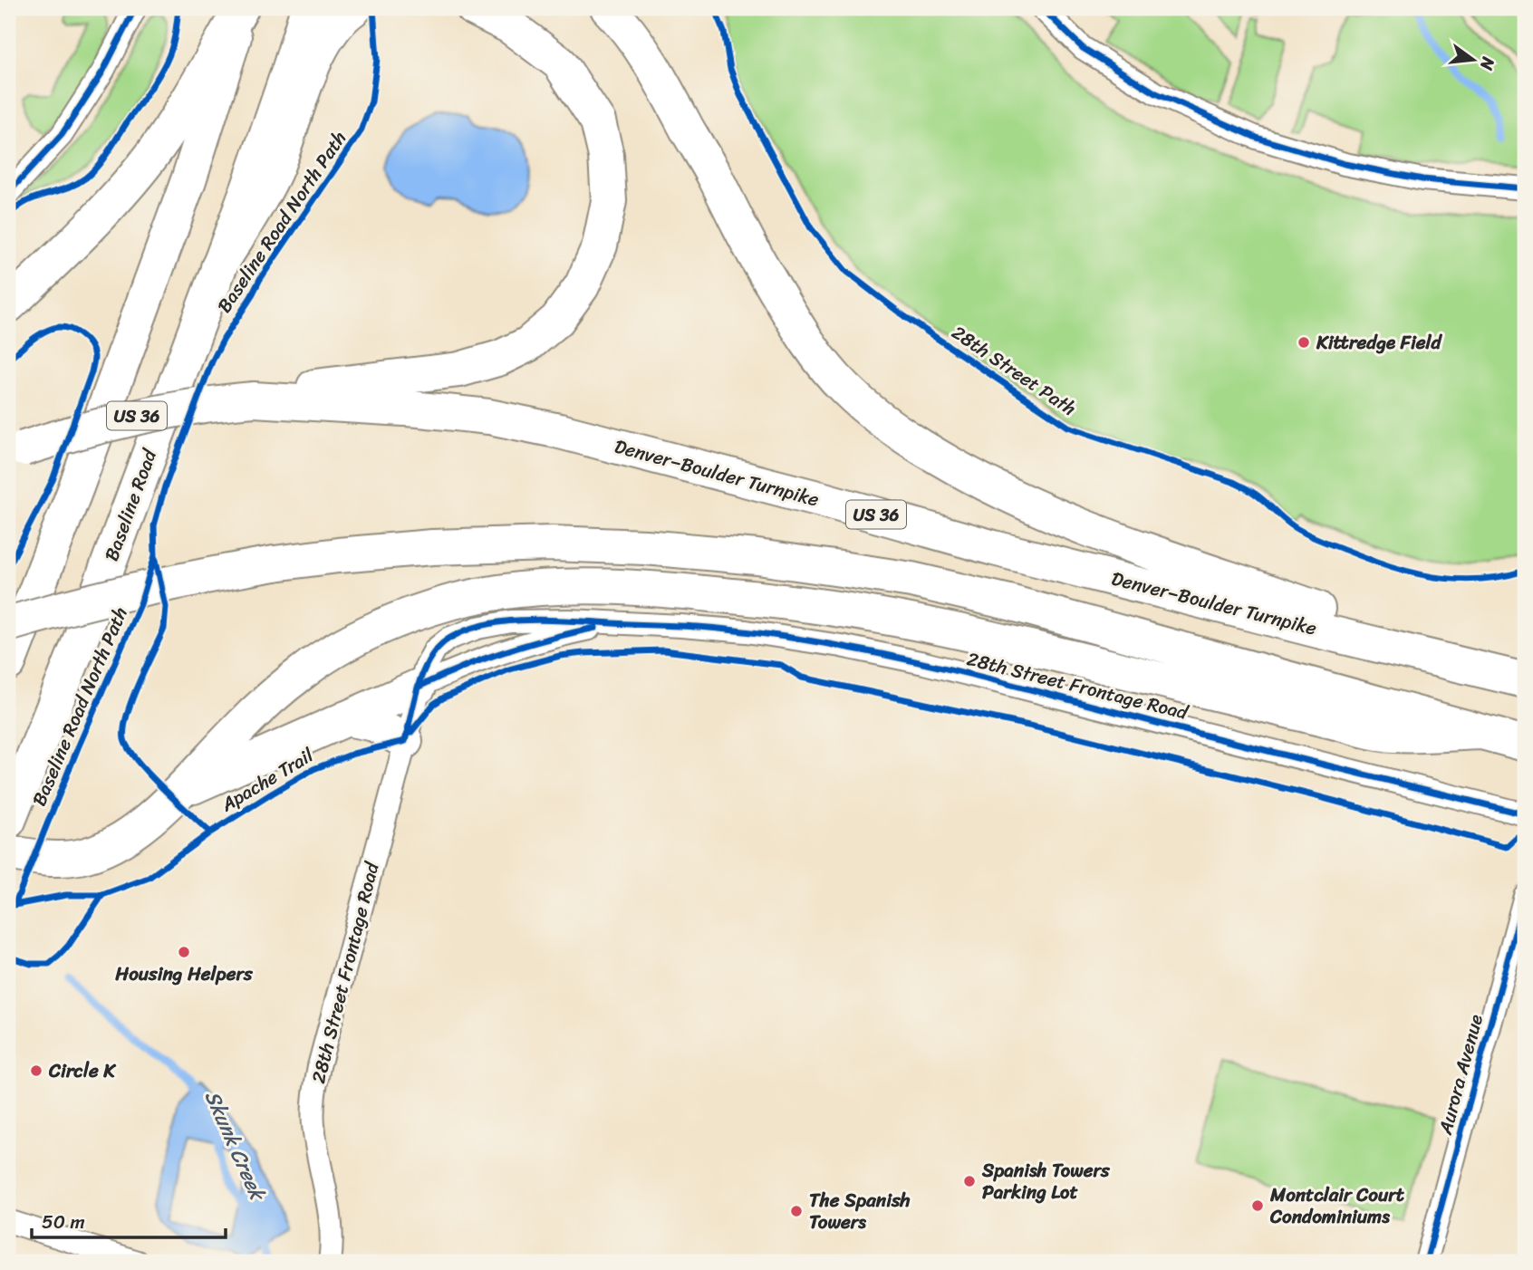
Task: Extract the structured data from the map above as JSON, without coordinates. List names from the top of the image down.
{
  "streets": {
    "main road": ["US 36", "Denver–Boulder Turnpike", "Baseline Road"],
    "street": ["28th Street Frontage Road", "Aurora Avenue"],
    "cycle path": ["Baseline Road North Path", "28th Street Path", "Apache Trail"]
  },
  "crossings": [
    ["US 36", "Denver–Boulder Turnpike"]
  ],
  "water": ["Skunk Creek"],
  "places": [
    "Kittredge Field",
    "Housing Helpers",
    "Circle K",
    "Spanish Towers Parking Lot",
    "Montclair Court Condominiums",
    "The Spanish Towers"
  ],
  "scale_bar": "50 m",
  "north": "right"
}
